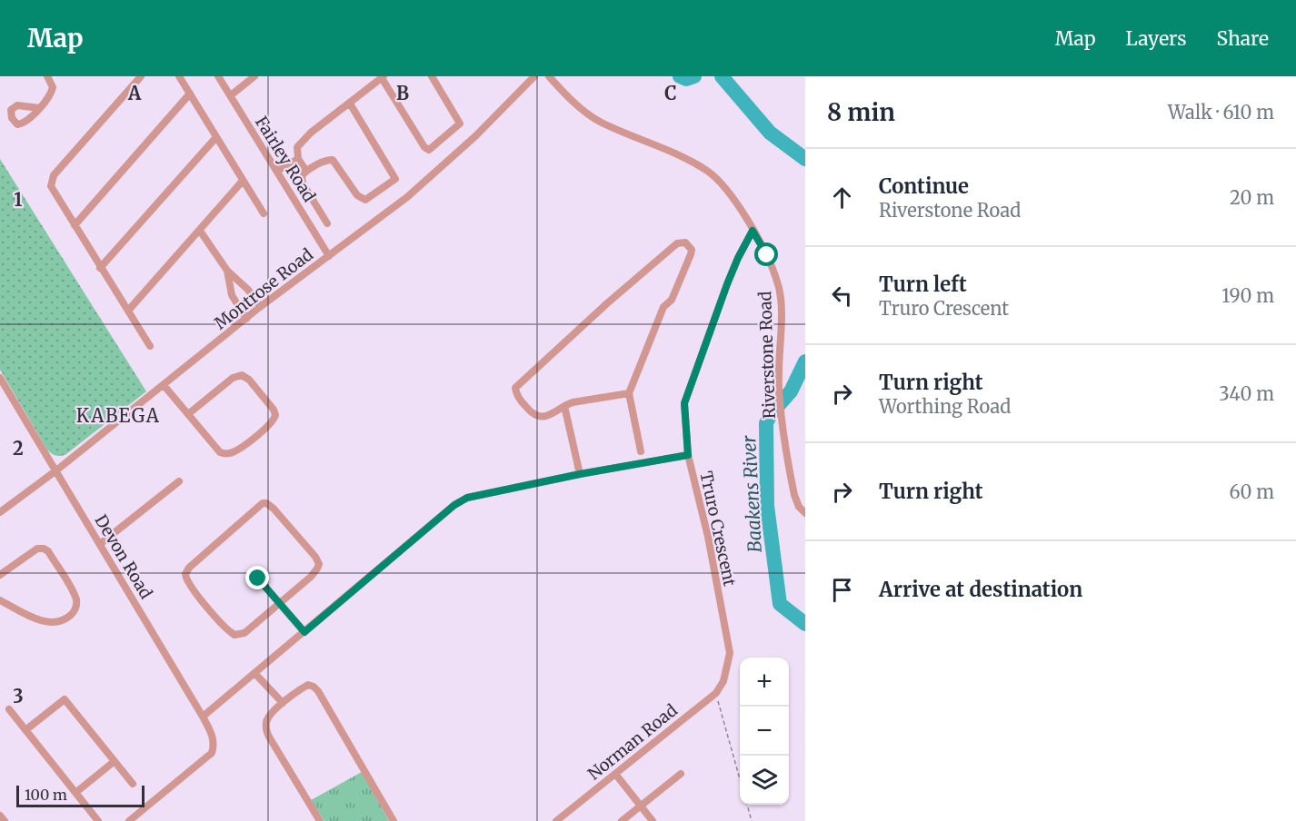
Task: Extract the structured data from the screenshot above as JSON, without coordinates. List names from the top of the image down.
{
  "streets": {
    "street": [
      "Fairley Road",
      "Montrose Road",
      "Riverstone Road",
      "Truro Crescent",
      "Devon Road",
      "Norman Road"
    ]
  },
  "crossings": [
    ["Fairley Road", "Montrose Road"],
    ["Montrose Road", "Devon Road"],
    ["Riverstone Road", "Truro Crescent"],
    ["Truro Crescent", "Norman Road"]
  ],
  "districts": ["KABEGA"],
  "water": ["Baakens River"],
  "scale_bar": "100 m",
  "page": {
    "header": "Map",
    "nav": ["Map", "Layers", "Share"],
    "heading": ["8 min", "Walk · 610 m"],
    "list": [
      ["Continue", "Riverstone Road", "20 m"],
      ["Turn left", "Truro Crescent", "190 m"],
      ["Turn right", "Worthing Road", "340 m"],
      ["Turn right", "60 m"],
      "Arrive at destination"
    ],
    "map_buttons": ["+", "−"],
    "scale": "100 m"
  },
  "grid": {
    "columns": ["A", "B", "C"],
    "rows": ["1", "2", "3"]
  }
}
